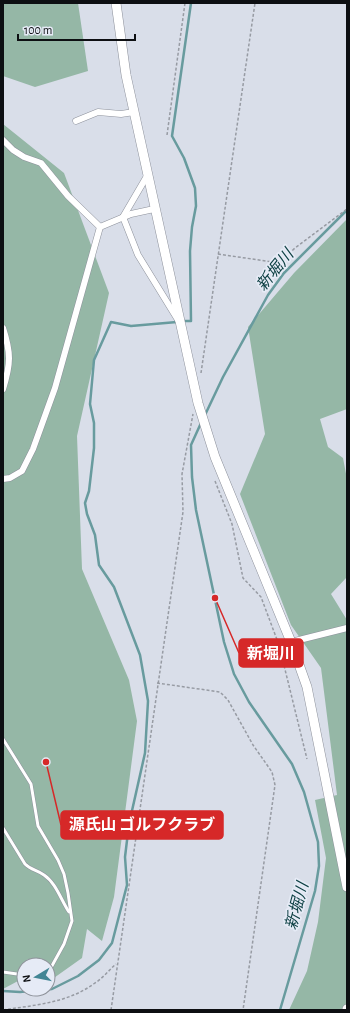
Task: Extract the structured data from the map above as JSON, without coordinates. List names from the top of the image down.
{
  "water": ["新堀川"],
  "places": ["新堀川", "源氏山 ゴルフクラブ"],
  "scale_bar": "100 m",
  "north": "left"
}
